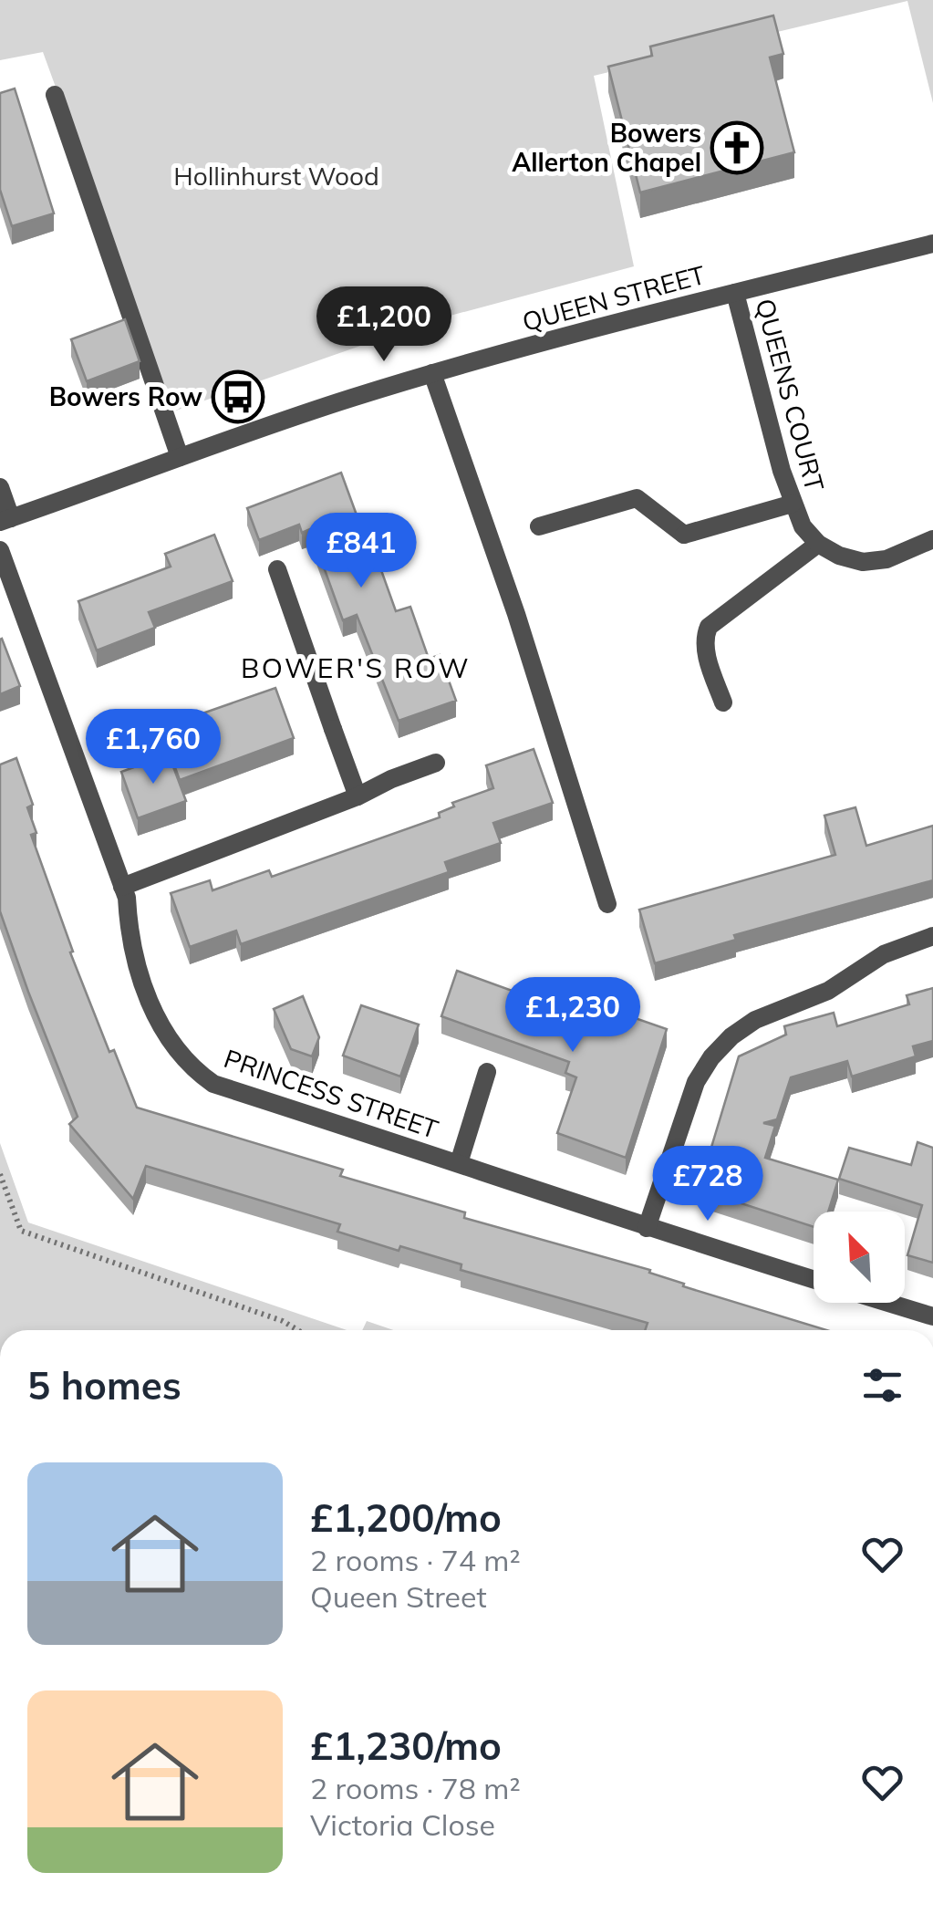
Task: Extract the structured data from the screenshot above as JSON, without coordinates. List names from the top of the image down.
{
  "streets": {
    "street": ["QUEEN STREET", "QUEENS COURT", "PRINCESS STREET"]
  },
  "crossings": [
    ["QUEEN STREET", "QUEENS COURT"]
  ],
  "districts": ["BOWER'S ROW"],
  "parks": ["Hollinhurst Wood"],
  "places": {
    "church": ["Bowers Allerton Chapel"],
    "bus stop": ["Bowers Row"]
  },
  "north": "top left",
  "page": {
    "price": [
      "£1,200",
      "£841",
      "£1,760",
      "£1,230",
      "£728"
    ],
    "heading": "5 homes",
    "list": [
      {
        "name": "£1,200/mo",
        "note": "2 rooms · 74 m² · Queen Street"
      },
      {
        "name": "£1,230/mo",
        "note": "2 rooms · 78 m² · Victoria Close"
      }
    ]
  }
}
